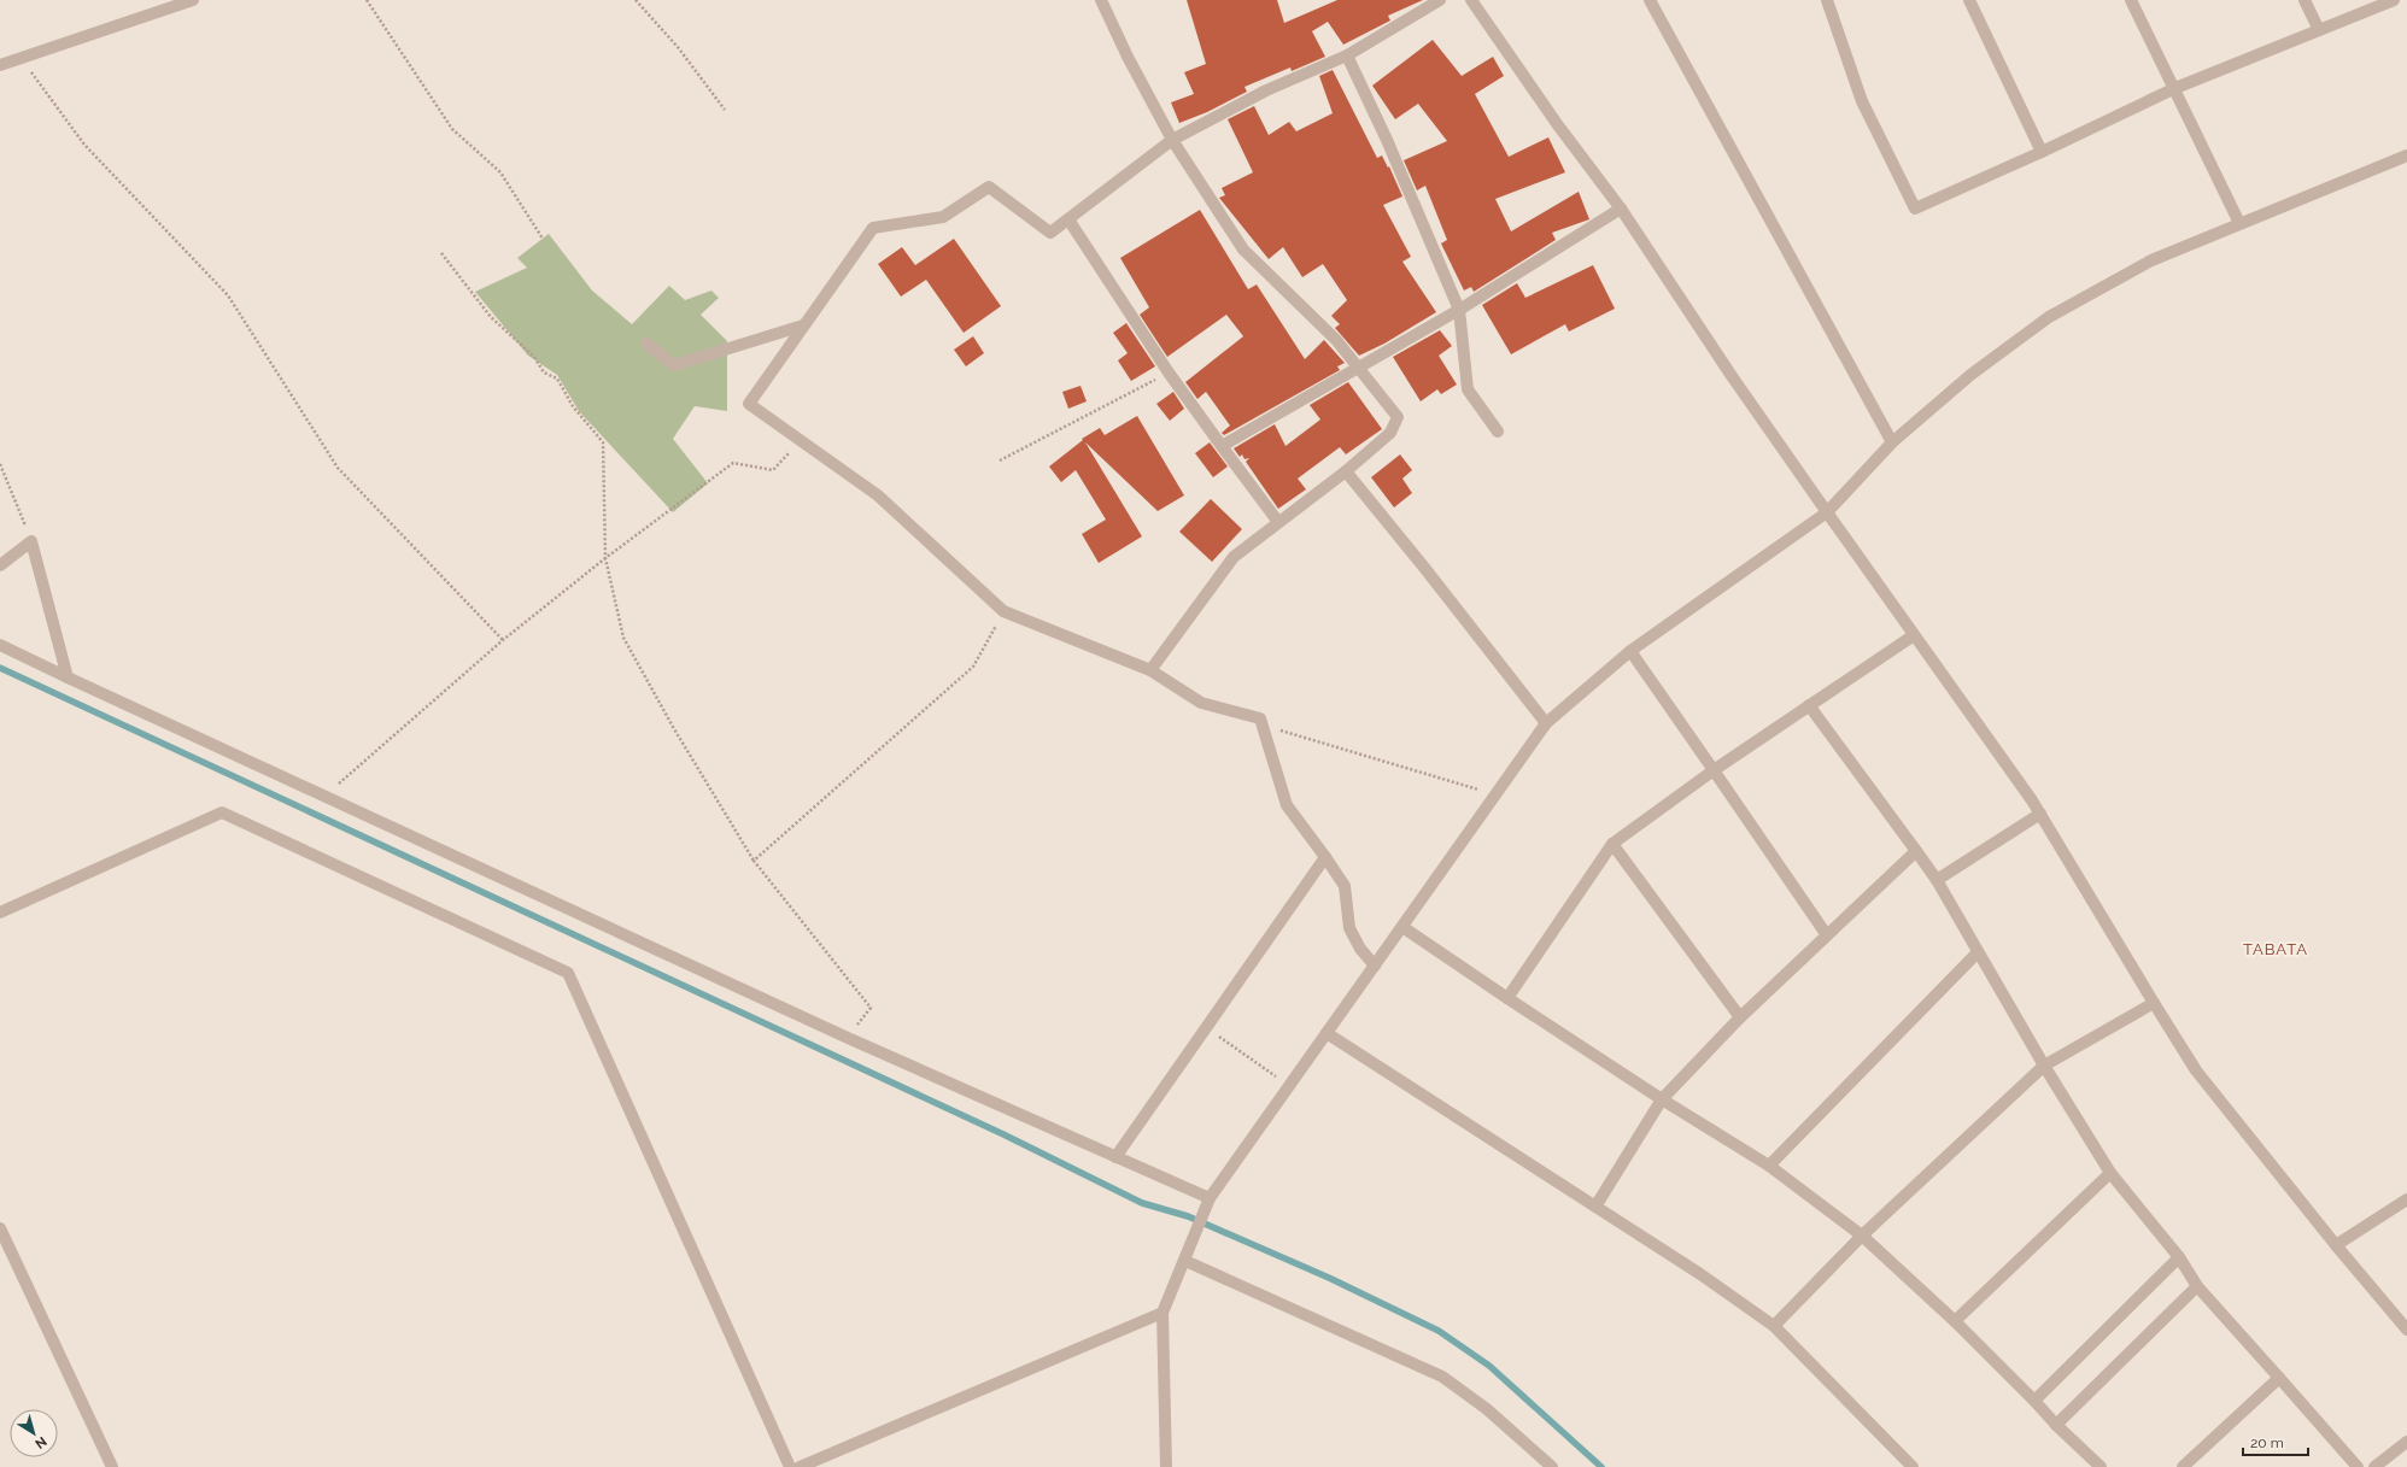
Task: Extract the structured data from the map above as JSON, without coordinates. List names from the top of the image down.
{
  "districts": ["TABATA"],
  "scale_bar": "20 m",
  "north": "bottom right"
}
